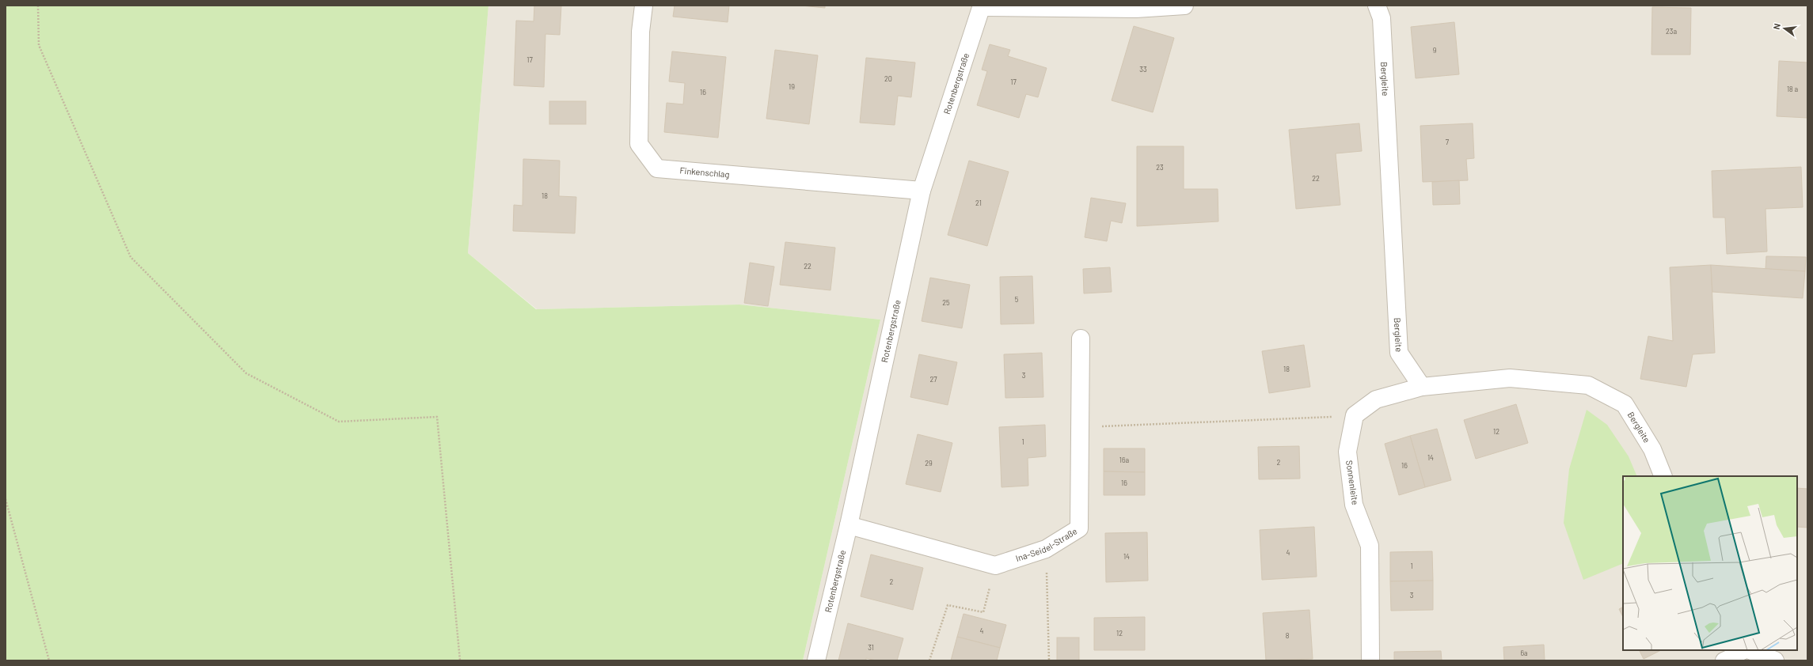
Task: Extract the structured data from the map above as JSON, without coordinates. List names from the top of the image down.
{
  "streets": {
    "street": [
      "Bergleite",
      "Rotenbergstraße",
      "Finkenschlag",
      "Sonnenleite",
      "Ina-Seidel-Straße"
    ]
  },
  "crossings": [
    ["Rotenbergstraße", "Finkenschlag"]
  ],
  "house_numbers": [
    "23a",
    "9",
    "17",
    "33",
    "20",
    "17",
    "19",
    "18 a",
    "16",
    "7",
    "23",
    "22",
    "18",
    "21",
    "22",
    "5",
    "25",
    "18",
    "3",
    "27",
    "12",
    "1",
    "14",
    "16a",
    "2",
    "29",
    "16",
    "16",
    "4",
    "14",
    "1",
    "2",
    "3",
    "4",
    "12",
    "8",
    "31",
    "6a"
  ],
  "north": "left"
}
